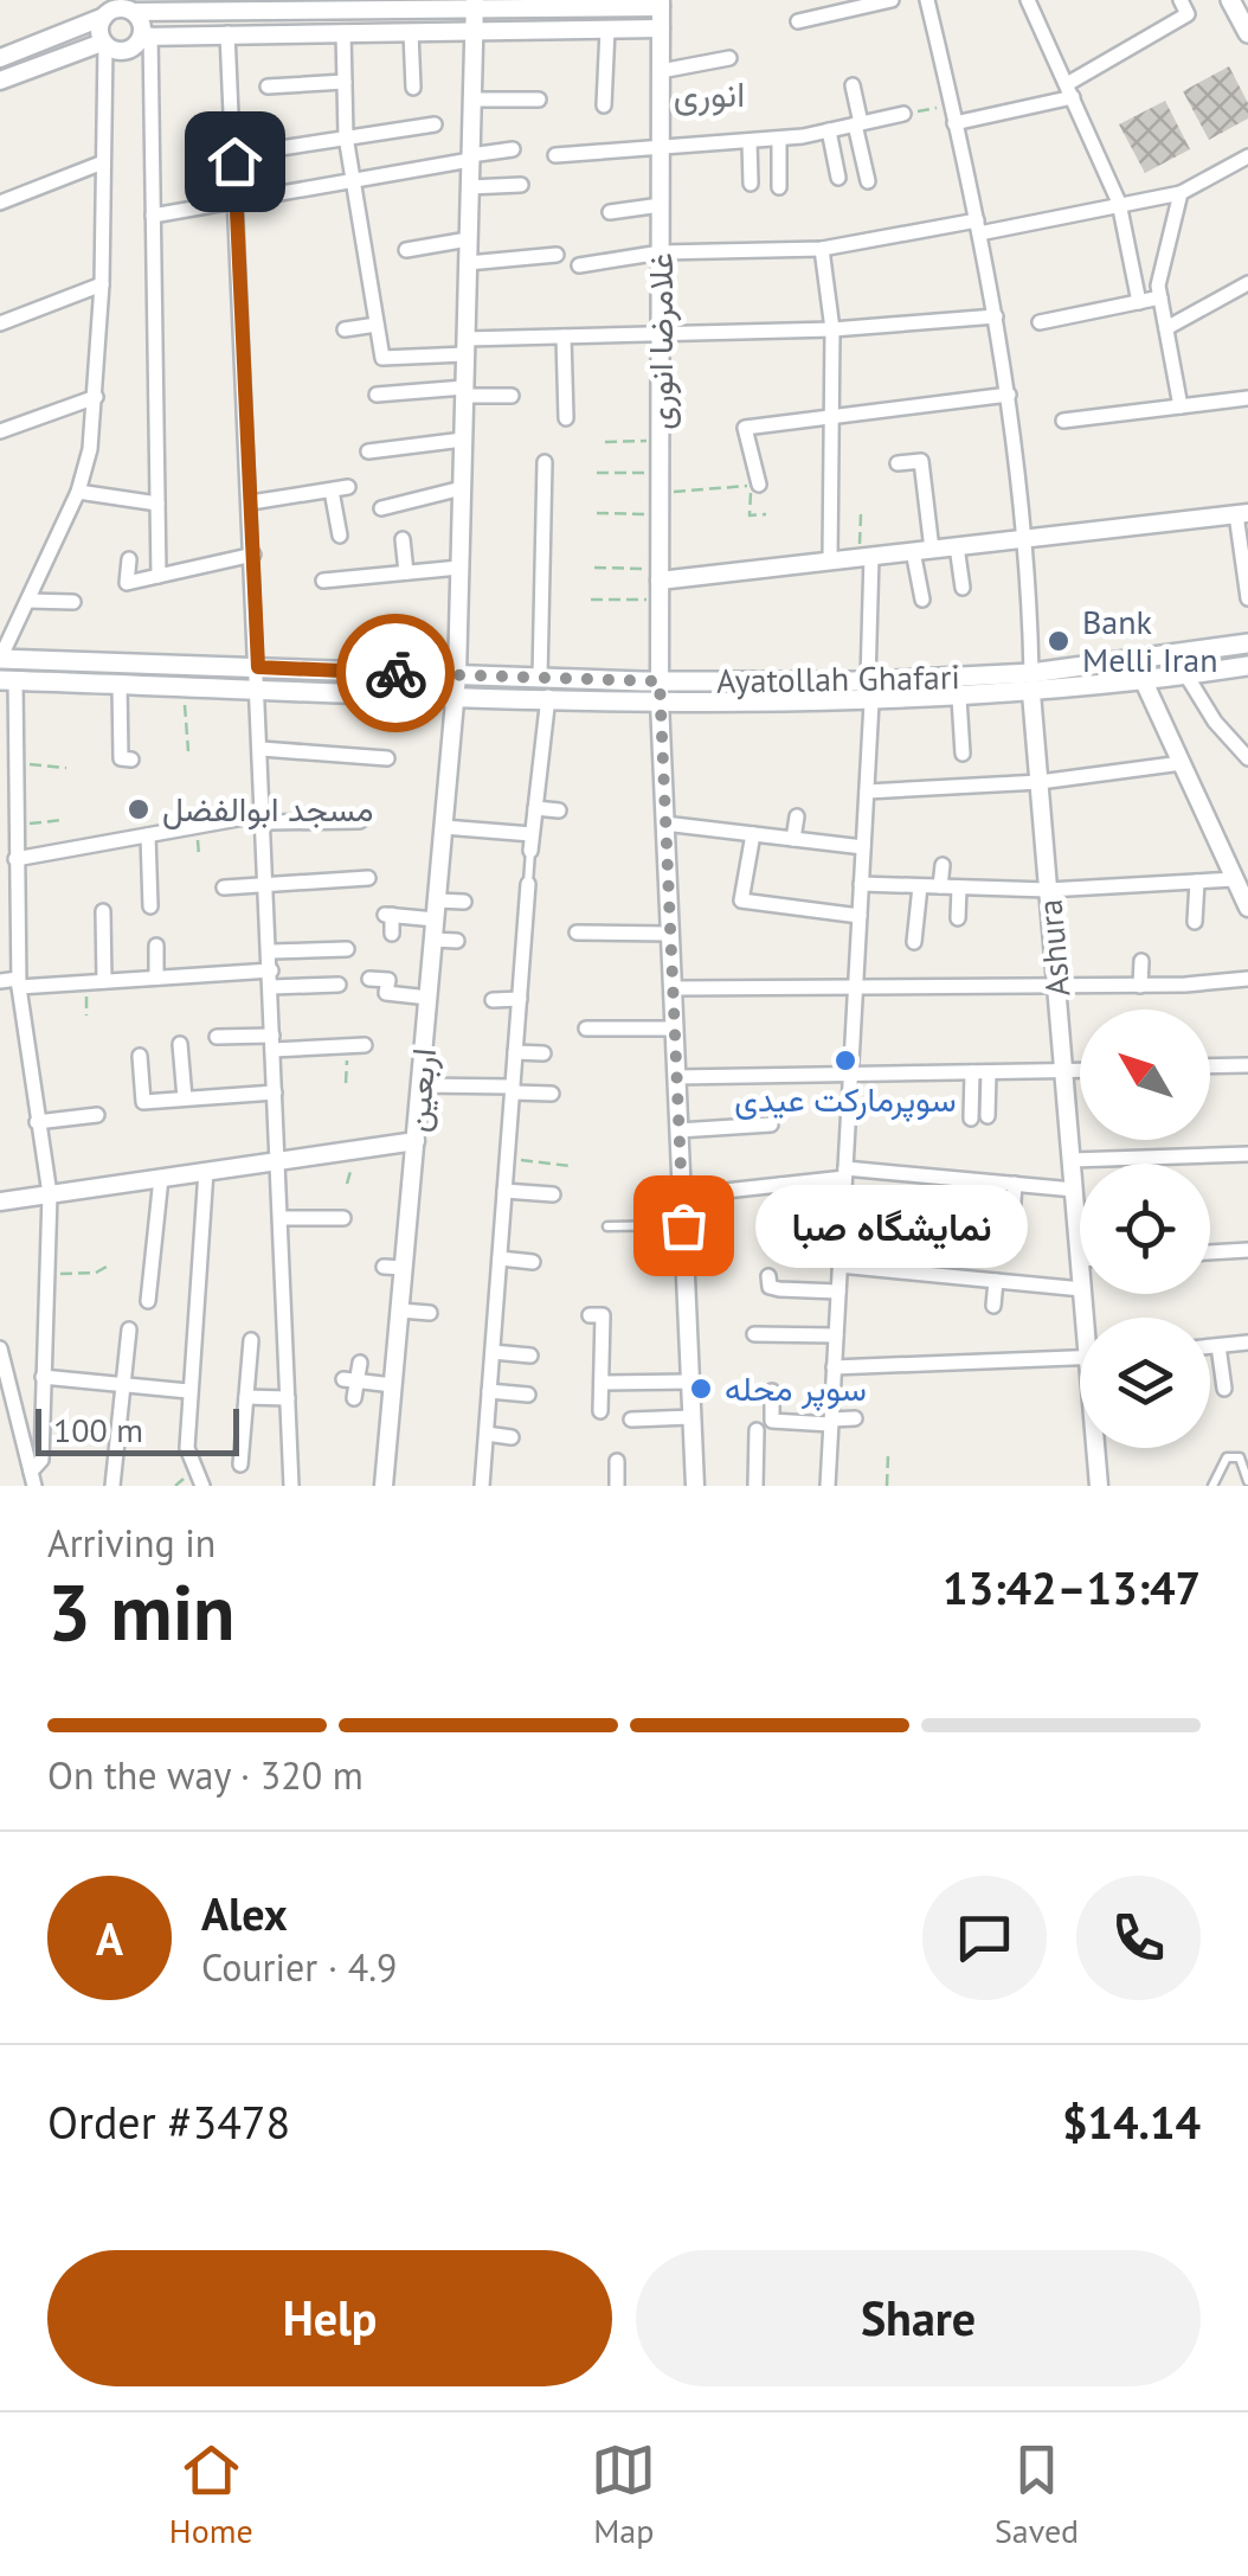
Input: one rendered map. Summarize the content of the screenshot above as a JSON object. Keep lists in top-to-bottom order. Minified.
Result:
{"streets":{"main road":["Ayatollah Ghafari"],"street":["غلامرضا انوری","Ashura","اربعین"]},"crossings":[["غلامرضا انوری","Ayatollah Ghafari"],["Ayatollah Ghafari","Ashura"],["Ayatollah Ghafari","اربعین"]],"districts":["انوری"],"places":["Bank Melli Iran","مسجد ابوالفضل","سوپرمارکت عیدی","نمایشگاه صبا","سوپر محله"],"scale_bar":"100 m","north":"top left","page":{"bubble":"نمایشگاه صبا","scale":"100 m","heading":["3 min","Arriving in","13:42–13:47"],"panel":["Alex","Courier · 4.9","Order #3478","$14.14"],"bar":"On the way · 320 m","round":"A","buttons":["Help","Share"],"tabs":["Home","Map","Saved"]}}
